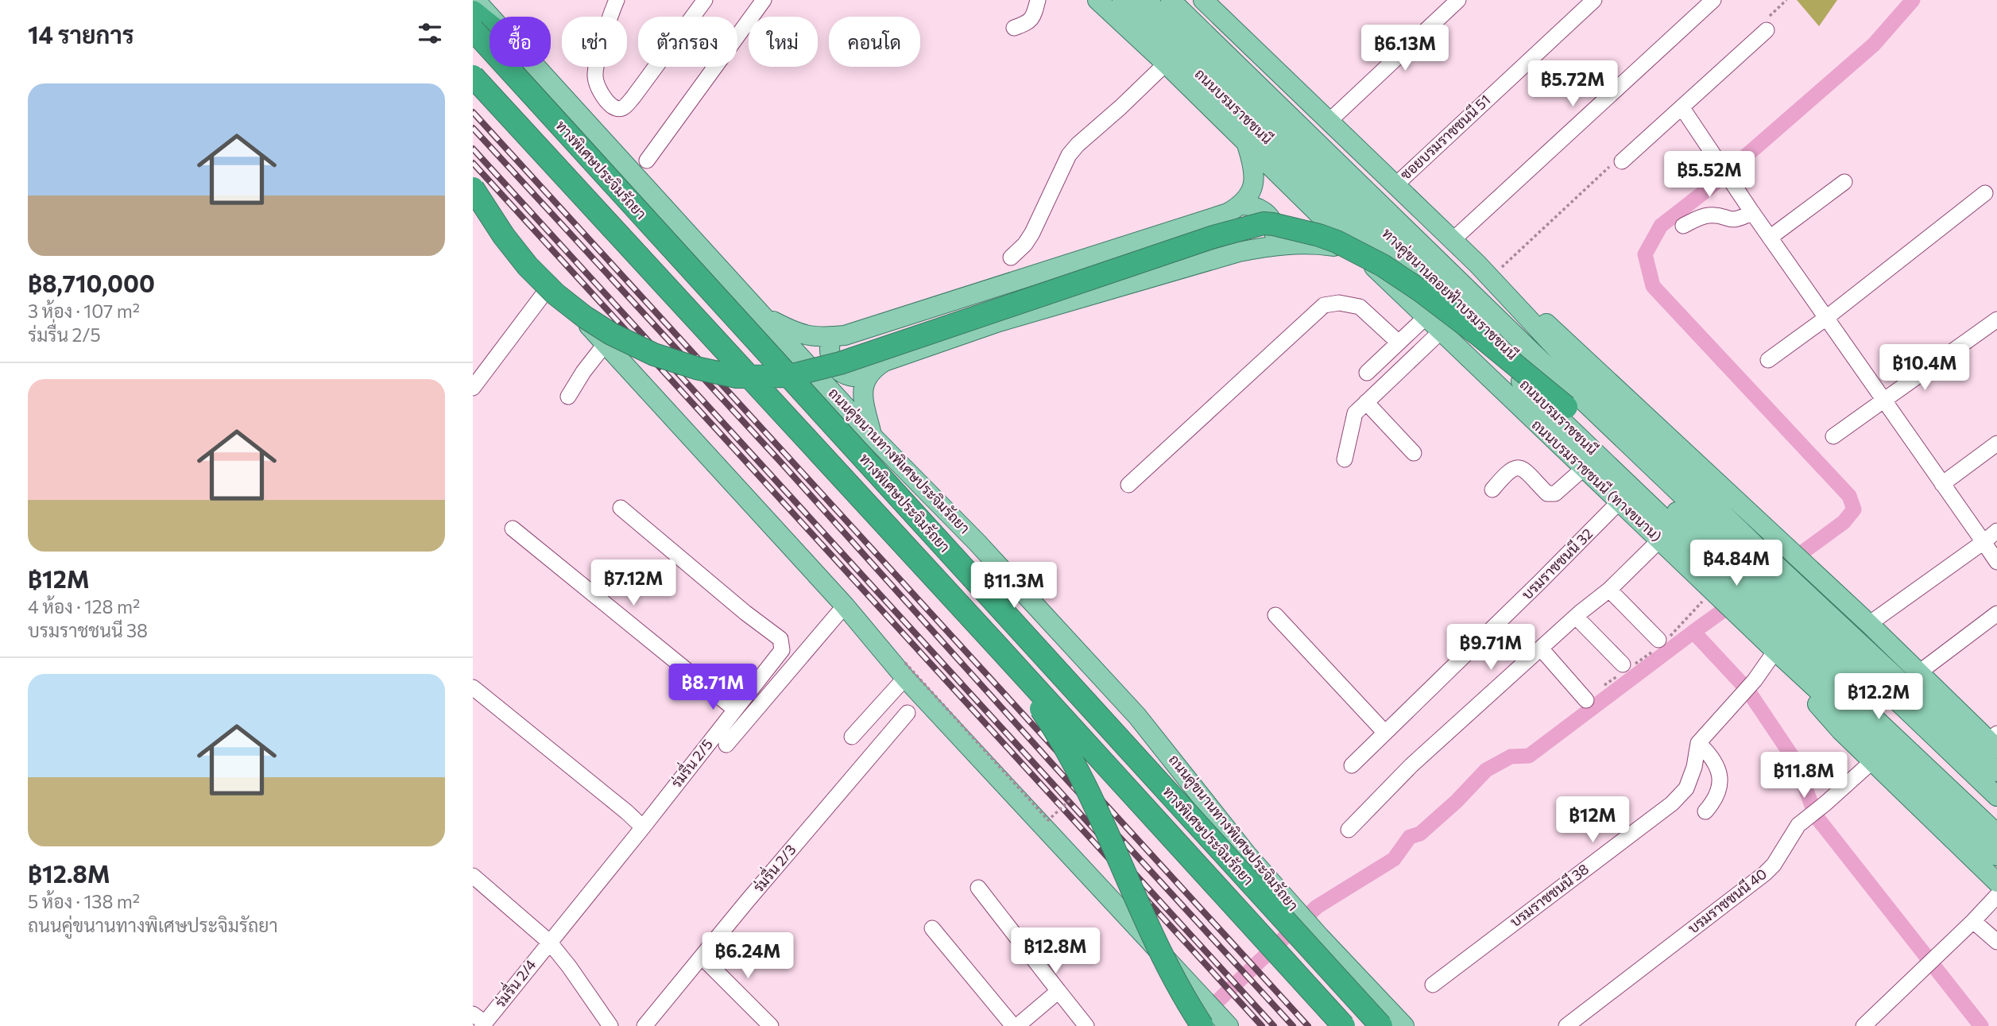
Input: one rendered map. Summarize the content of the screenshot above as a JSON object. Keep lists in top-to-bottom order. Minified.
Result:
{"streets":{"highway":["ทางพิเศษประจิมรัถยา"],"main road":["ถนนบรมราชชนนี","ทางคู่ขนานลอยฟ้าบรมราชชนนี","ถนนคู่ขนานทางพิเศษประจิมรัถยา","ถนนบรมราชชนนี (ทางขนาน)"],"street":["ซอยบรมราชชนนี 51","บรมราชชนนี 32","ร่มรื่น 2/5","ร่มรื่น 2/3","บรมราชชนนี 38","บรมราชชนนี 40","ร่มรื่น 2/4"]},"crossings":[["ถนนบรมราชชนนี","ทางคู่ขนานลอยฟ้าบรมราชชนนี"],["ถนนบรมราชชนนี","ถนนบรมราชชนนี (ทางขนาน)"],["ถนนบรมราชชนนี (ทางขนาน)","บรมราชชนนี 32"],["ร่มรื่น 2/5","ร่มรื่น 2/4"]],"page":{"heading":"14 รายการ","chip":["ซื้อ","เช่า","ตัวกรอง","ใหม่","คอนโด"],"price":["฿6.13M","฿5.72M","฿5.52M","฿10.4M","฿4.84M","฿7.12M","฿11.3M","฿9.71M","฿8.71M","฿12.2M","฿11.8M","฿12M","฿12.8M","฿6.24M"],"list":[{"name":"฿8,710,000","note":"3 ห้อง · 107 m² · ร่มรื่น 2/5"},{"name":"฿12M","note":"4 ห้อง · 128 m² · บรมราชชนนี 38"},{"name":"฿12.8M","note":"5 ห้อง · 138 m² · ถนนคู่ขนานทางพิเศษประจิมรัถยา"}]}}
